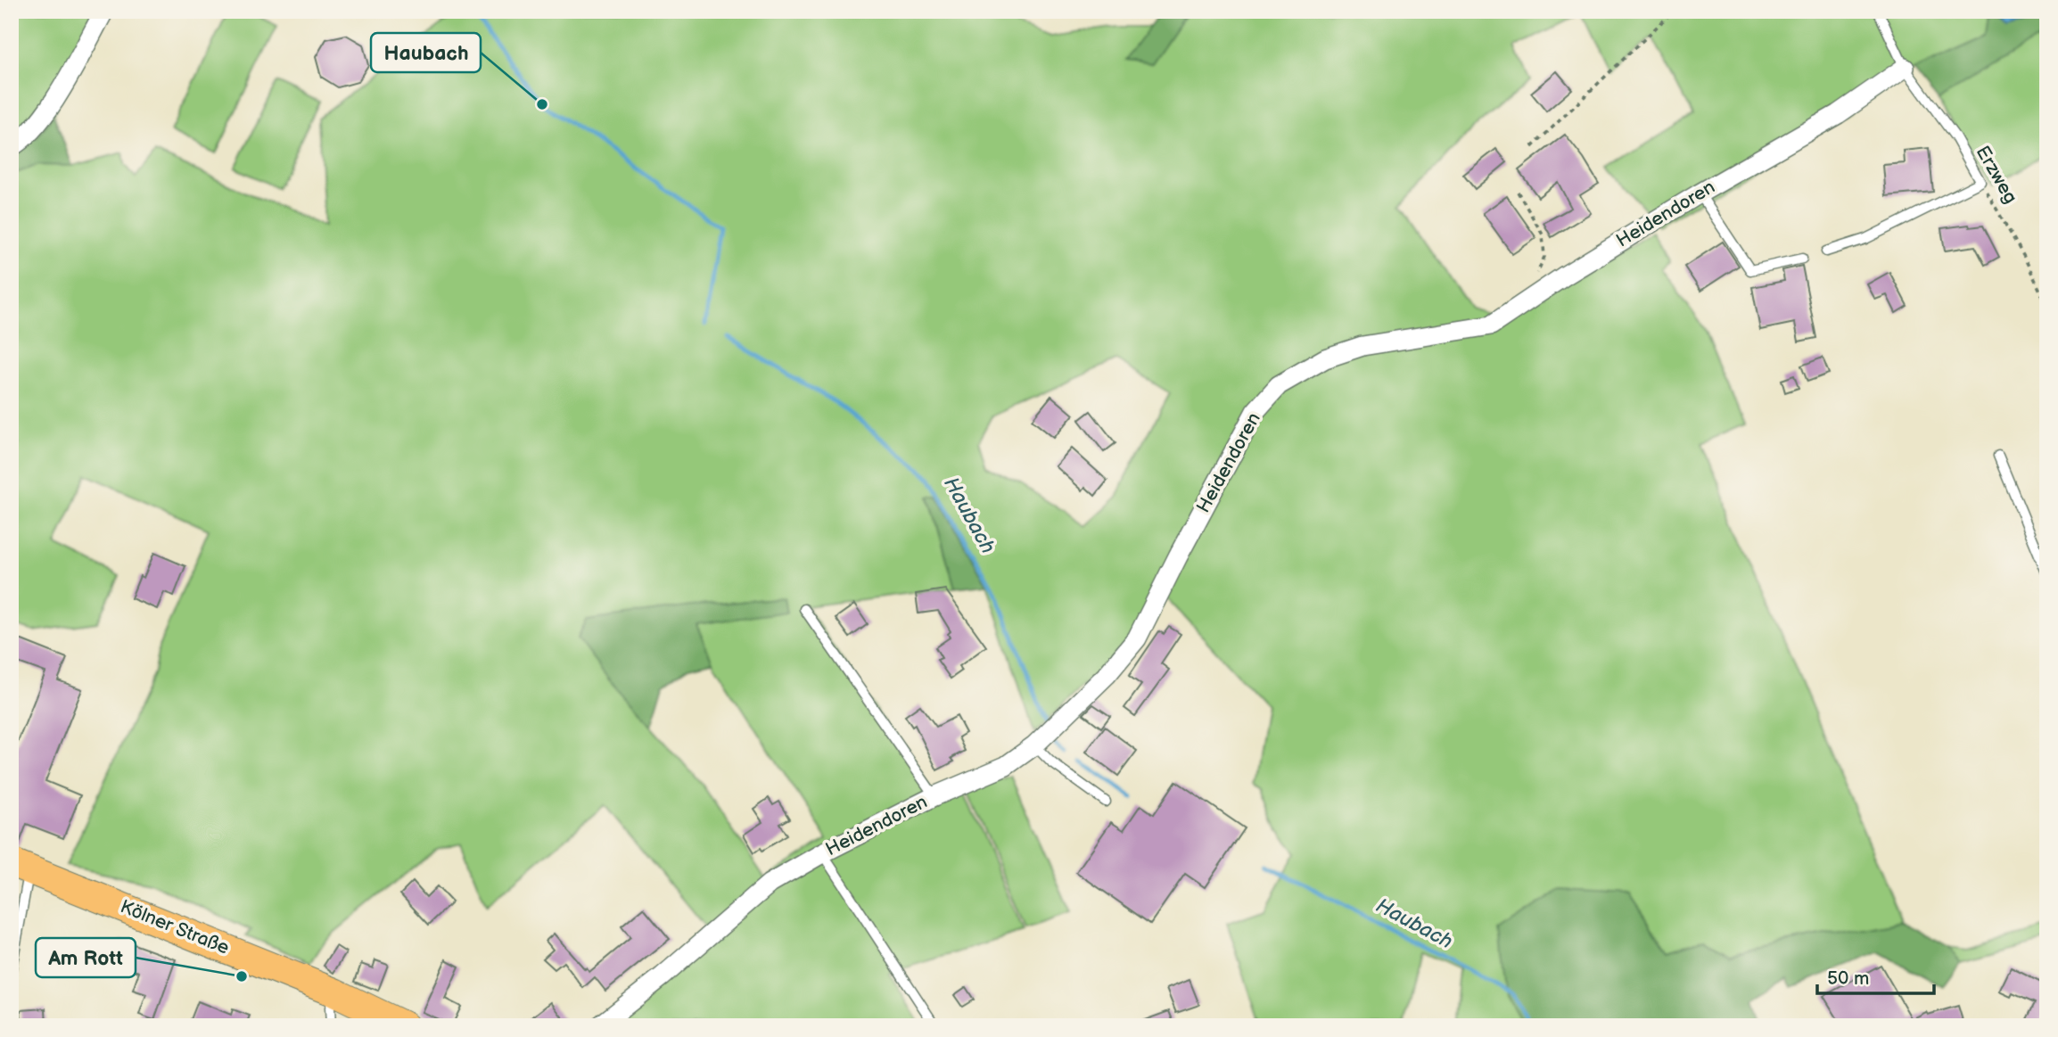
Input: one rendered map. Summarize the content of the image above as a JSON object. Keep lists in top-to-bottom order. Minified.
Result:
{"streets":{"main road":["Kölner Straße"],"street":["Heidendoren"],"lane":["Erzweg"]},"crossings":[["Erzweg","Heidendoren"]],"water":["Haubach"],"places":["Haubach","Am Rott"],"scale_bar":"50 m"}
